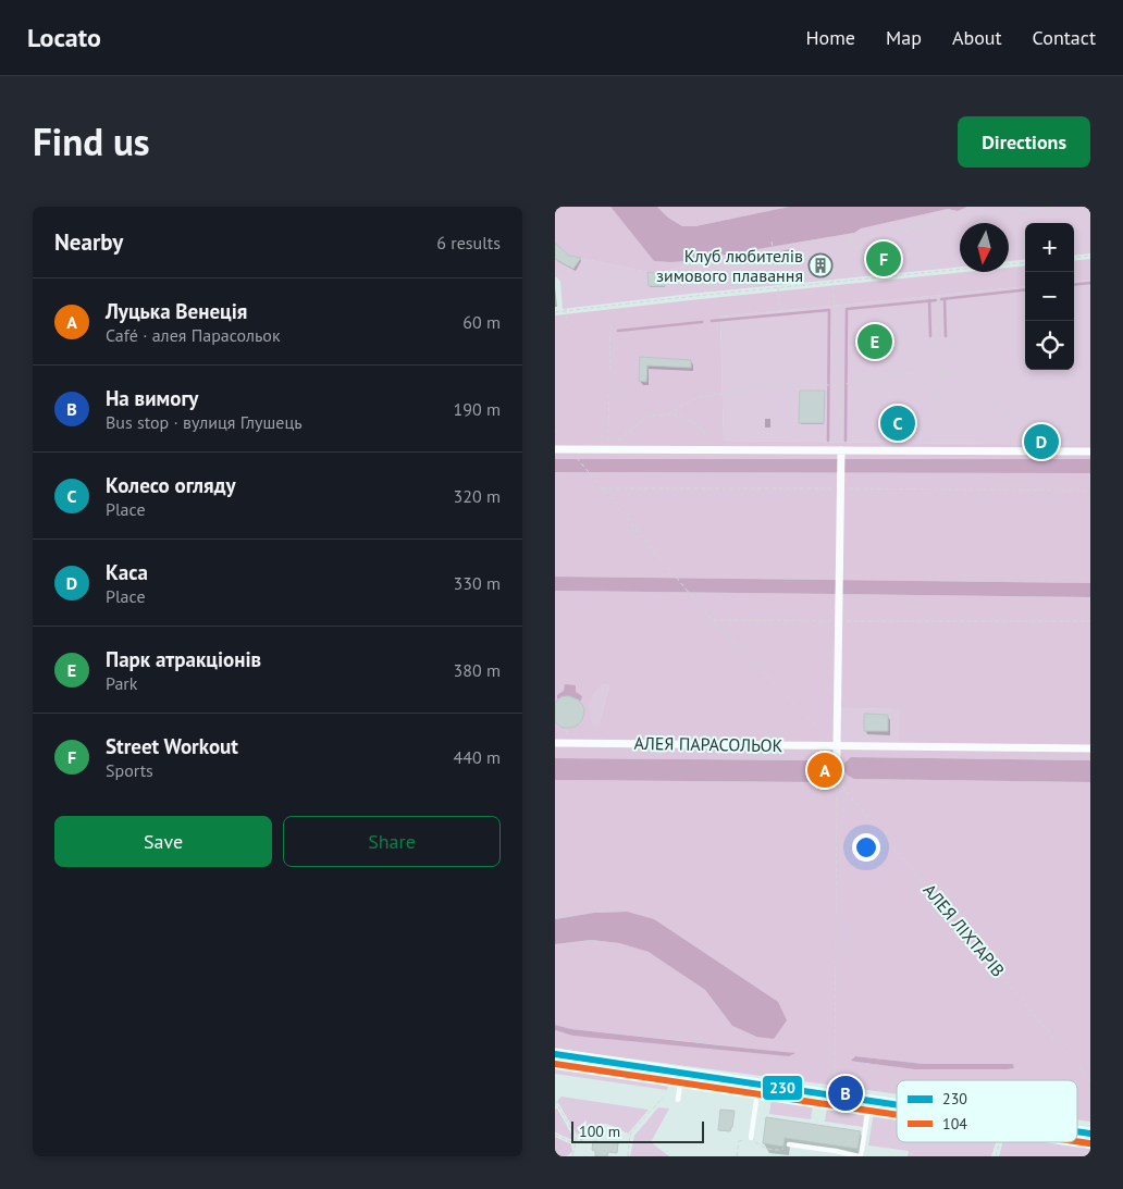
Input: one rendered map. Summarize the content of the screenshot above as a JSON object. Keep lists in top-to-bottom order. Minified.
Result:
{"streets":{"street":["АЛЕЯ ПАРАСОЛЬОК"],"path":["АЛЕЯ ЛІХТАРІВ"]},"places":{"building":["Клуб любителів зимового плавання"]},"lines":["transit line 230","transit line 104"],"legend":["230","104"],"scale_bar":"100 m","north":"bottom","page":{"header":"Locato","nav":["Home","Map","About","Contact"],"title":"Find us","buttons":["Directions",["Save","Share"]],"heading":["Nearby","6 results"],"map_buttons":["+","−"],"pins":["F","E","C","D","A","B"],"list":[{"mark":"A","name":"Луцька Венеція","note":"Café · алея Парасольок","value":"60 m"},{"mark":"B","name":"На вимогу","note":"Bus stop · вулиця Глушець","value":"190 m"},{"mark":"C","name":"Колесо огляду","note":"Place","value":"320 m"},{"mark":"D","name":"Каса","note":"Place","value":"330 m"},{"mark":"E","name":"Парк атракціонів","note":"Park","value":"380 m"},{"mark":"F","name":"Street Workout","note":"Sports","value":"440 m"}],"scale":"100 m"}}
